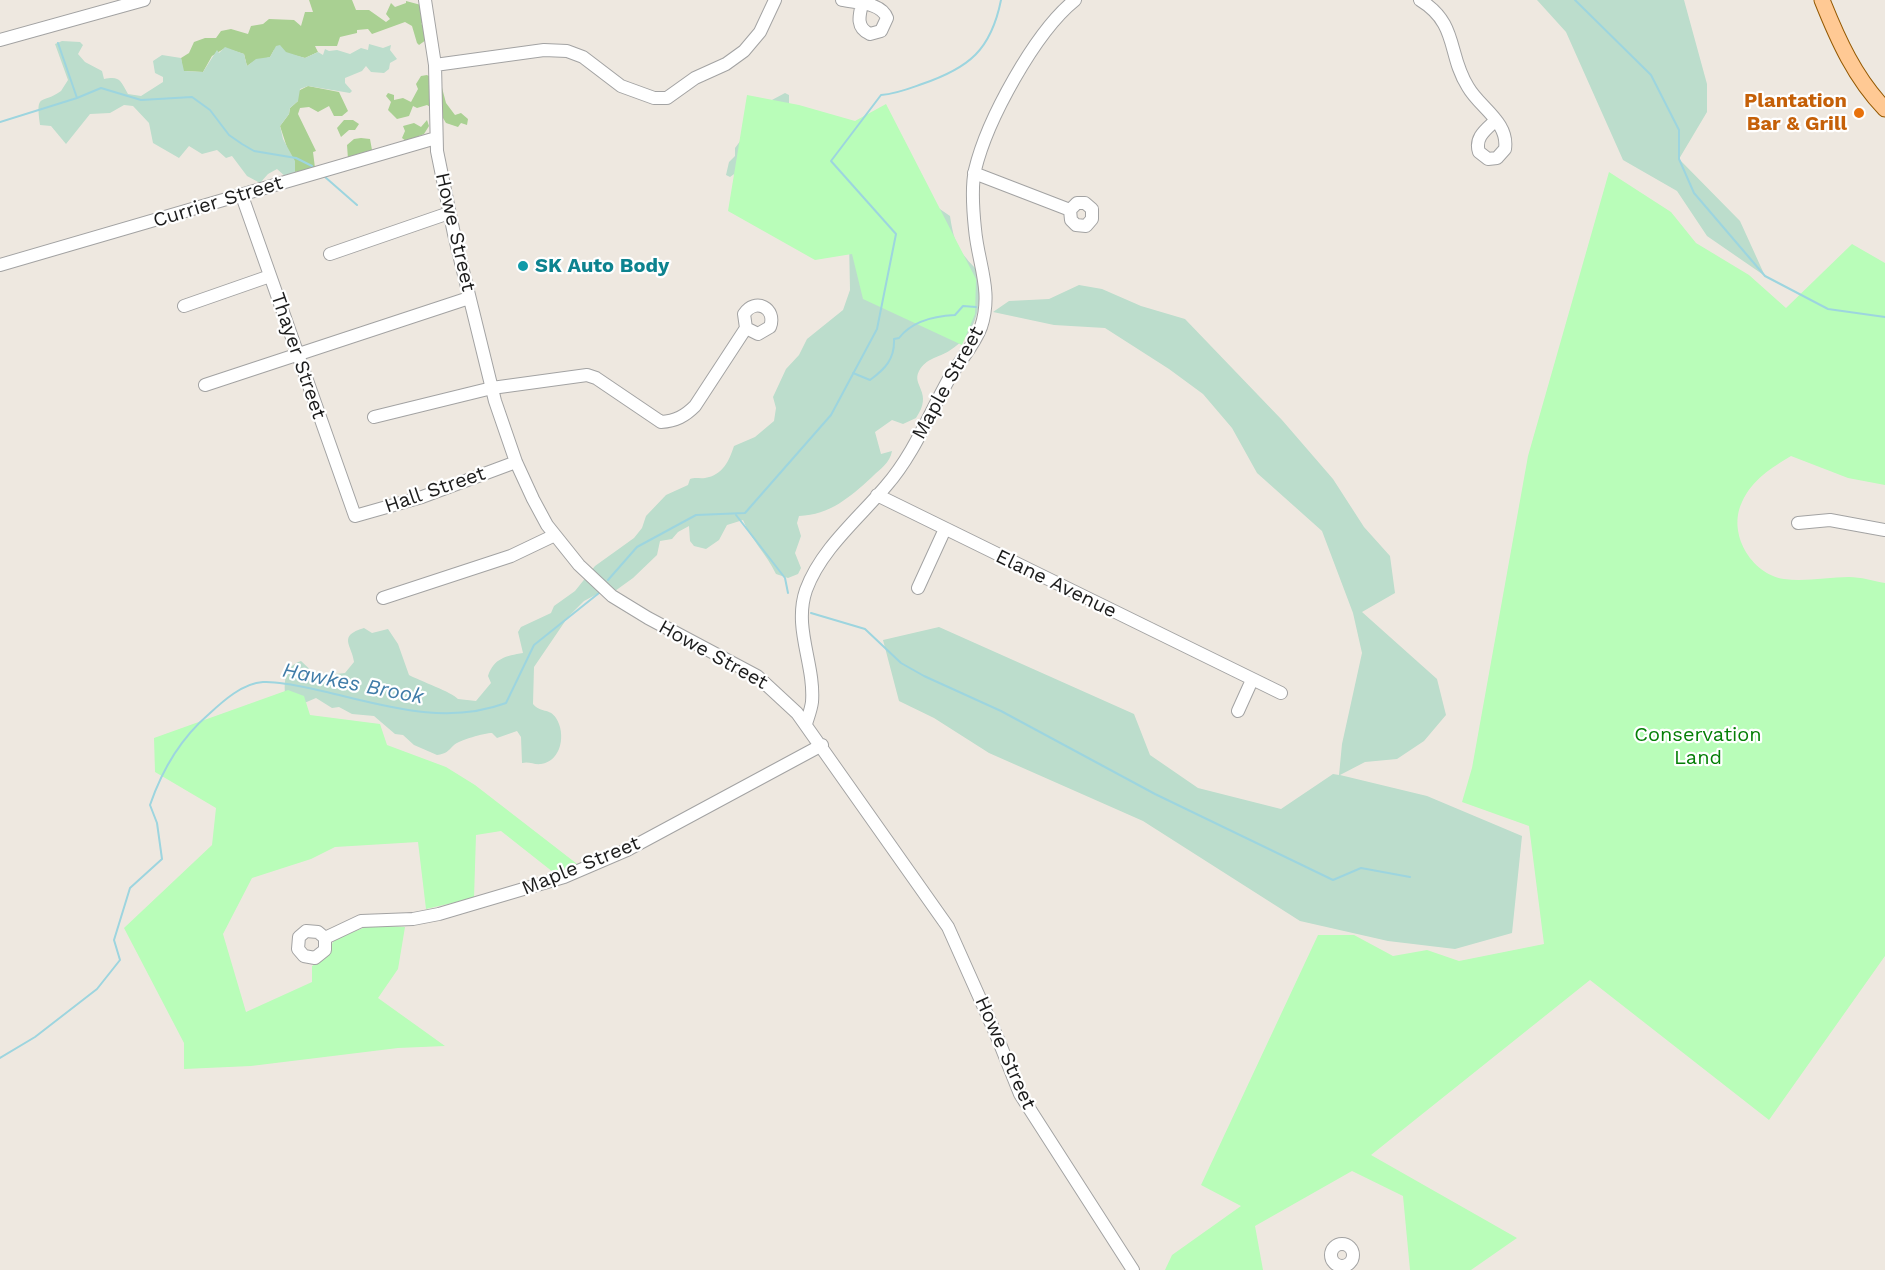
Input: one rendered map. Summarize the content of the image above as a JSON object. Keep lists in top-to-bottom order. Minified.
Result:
{"streets":{"street":["Currier Street","Howe Street","Thayer Street","Maple Street","Hall Street","Elane Avenue"]},"crossings":[["Currier Street","Howe Street"],["Currier Street","Thayer Street"],["Howe Street","Maple Street"],["Howe Street","Hall Street"],["Thayer Street","Hall Street"],["Maple Street","Elane Avenue"]],"water":["Hawkes Brook"],"parks":["Conservation Land"],"places":["Plantation Bar & Grill","SK Auto Body"]}
